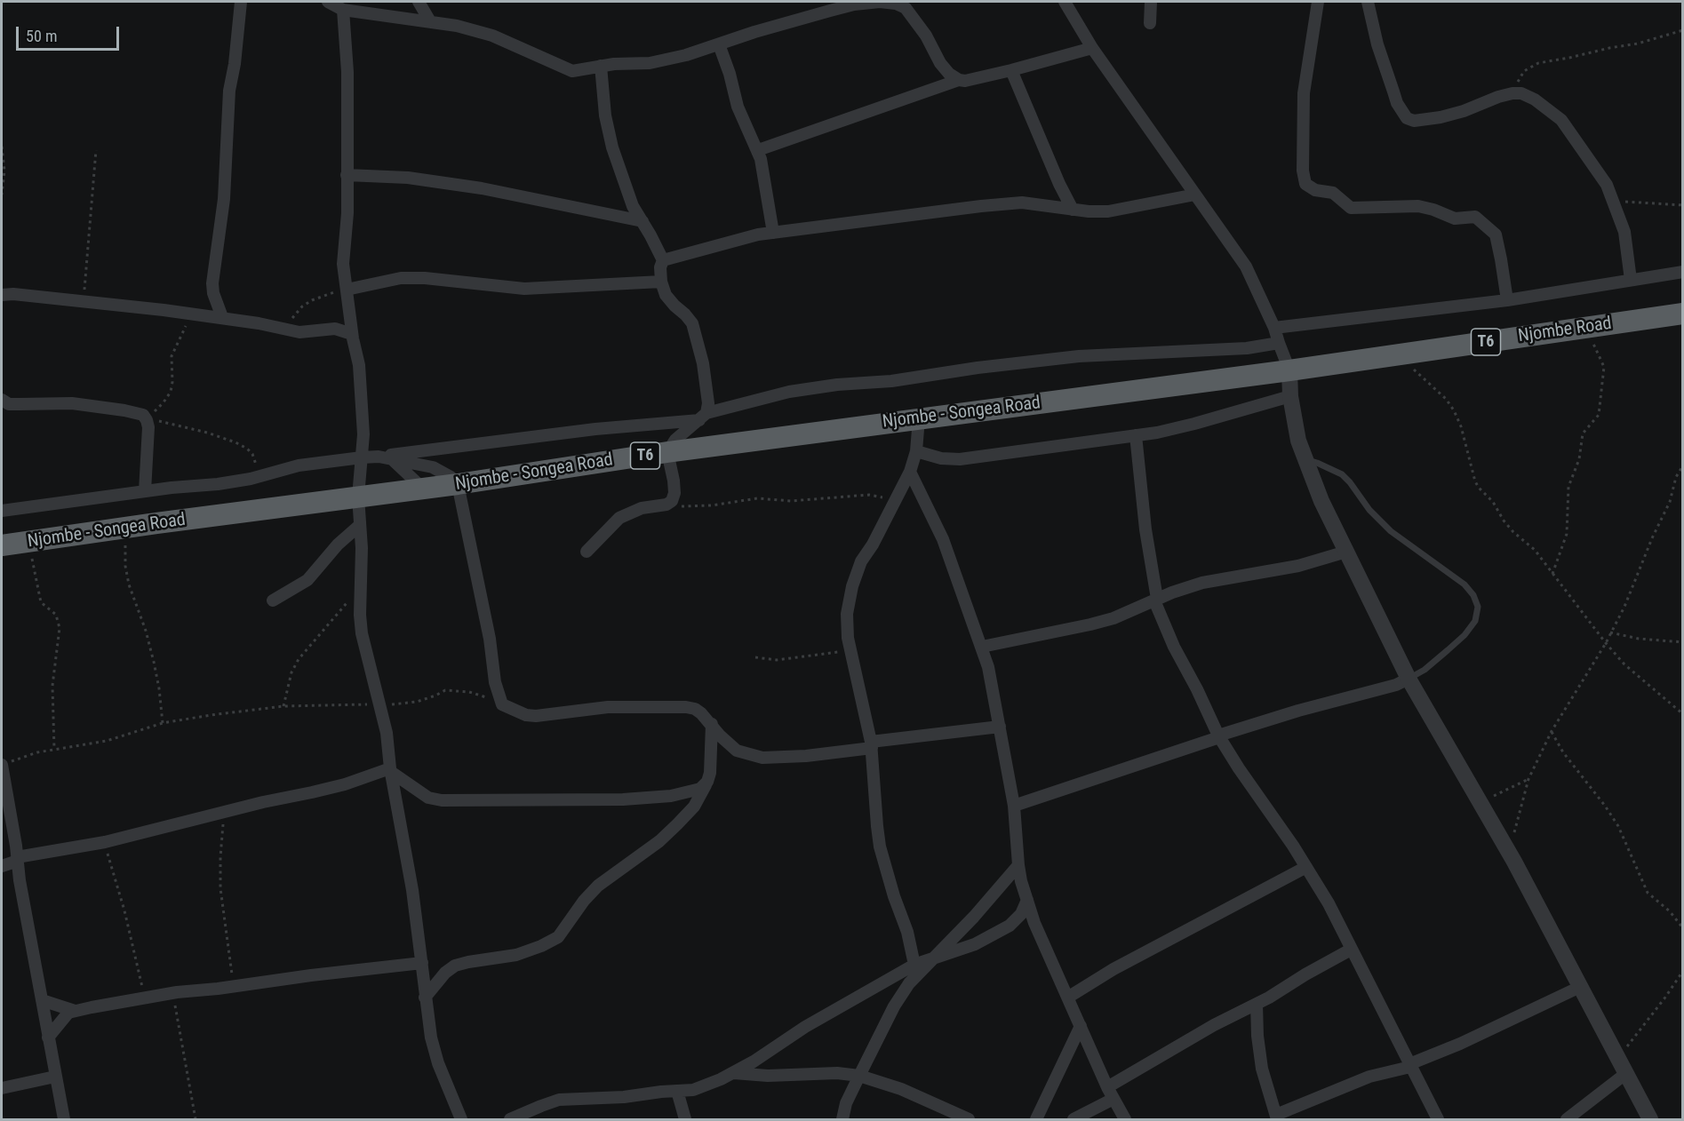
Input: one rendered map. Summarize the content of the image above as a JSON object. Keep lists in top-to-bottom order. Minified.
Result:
{"streets":{"highway":["Njombe Road","T6","Njombe - Songea Road"]},"crossings":[["Njombe Road","Njombe - Songea Road"]],"scale_bar":"50 m"}
